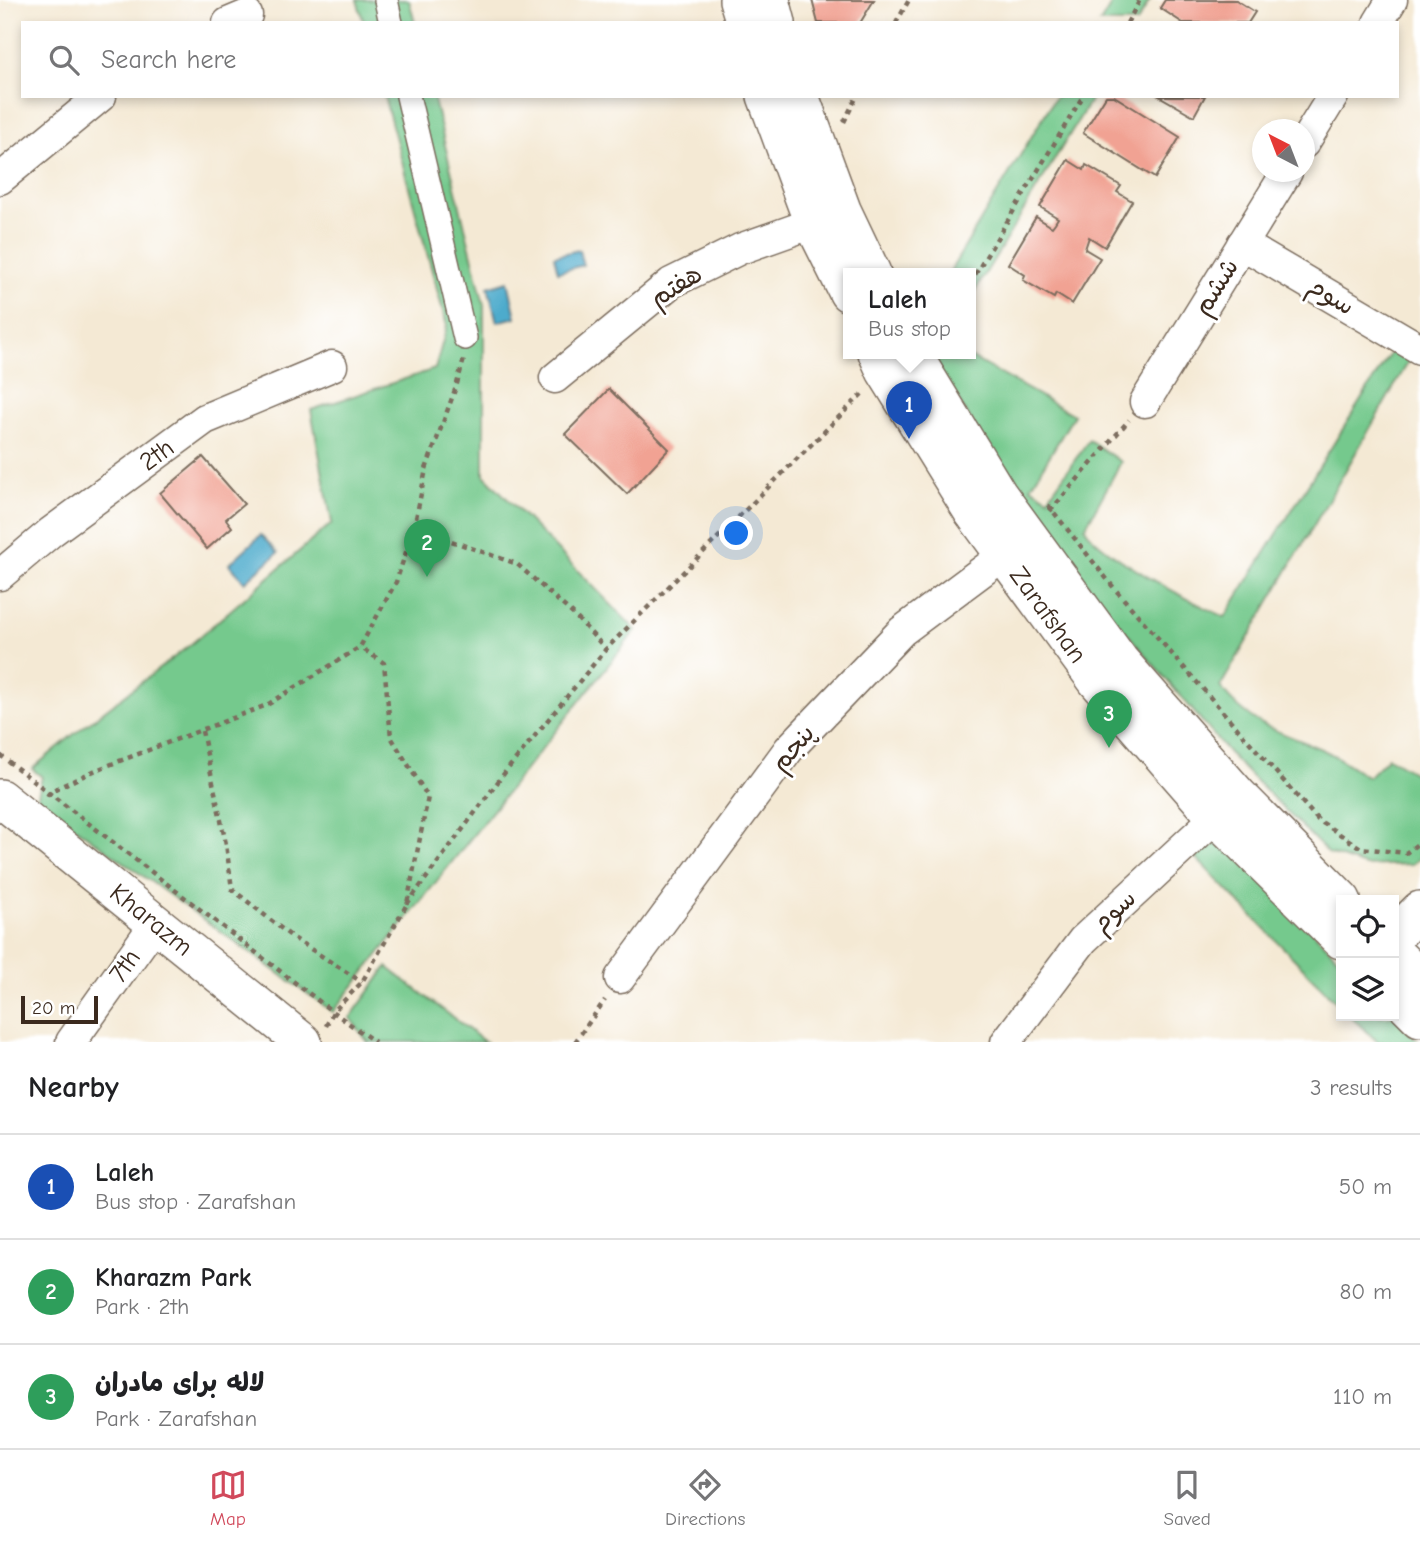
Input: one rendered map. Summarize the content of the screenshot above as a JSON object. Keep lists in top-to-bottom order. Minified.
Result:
{"streets":{"street":["هفتم","ششم","سوم","2th","Zarafshan","پنجم","Kharazm","7th"]},"crossings":[["ششم","سوم"],["سوم","Zarafshan"],["Zarafshan","پنجم"],["Kharazm","7th"]],"scale_bar":"20 m","north":"top left","page":{"search":"Search here","popup":["Laleh","Bus stop"],"pins":["1","2","3"],"scale":"20 m","heading":["Nearby","3 results"],"list":[{"mark":"1","name":"Laleh","note":"Bus stop · Zarafshan","value":"50 m"},{"mark":"2","name":"Kharazm Park","note":"Park · 2th","value":"80 m"},{"mark":"3","name":"لاله برای مادران","note":"Park · Zarafshan","value":"110 m"}],"nav":["Map","Directions","Saved"]}}
